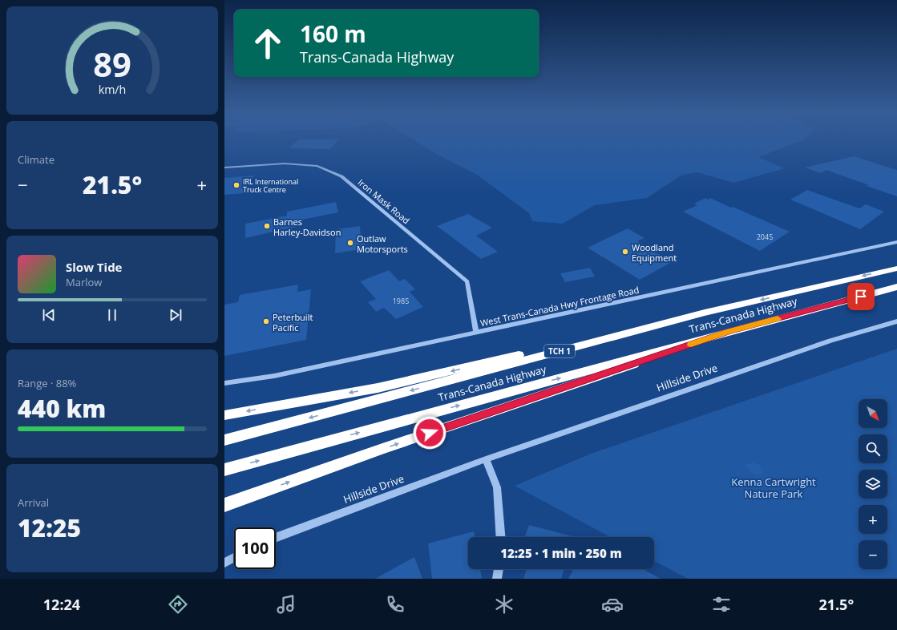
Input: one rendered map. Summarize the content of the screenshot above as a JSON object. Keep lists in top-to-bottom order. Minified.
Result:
{"streets":{"highway":["Trans-Canada Highway","TCH 1"],"street":["Iron Mask Road","West Trans-Canada Hwy Frontage Road","Hillside Drive"]},"crossings":[["Iron Mask Road","West Trans-Canada Hwy Frontage Road"]],"parks":["Kenna Cartwright Nature Park"],"places":["IRL International Truck Centre","Barnes Harley-Davidson","Outlaw Motorsports","Woodland Equipment","Peterbuilt Pacific"],"house_numbers":["2045","1985"],"north":"bottom right","page":{"turn":["160 m","Trans-Canada Highway"],"tile":["Climate",["Range · 88%","440 km"],["Arrival","12:25"]],"heat":["−","21.5°","+"],"song":["Slow Tide","Marlow"],"map_buttons":["+","−"],"limit":"100","trip":"12:25 · 1 min · 250 m","tabs":["12:24","21.5°"],"gauge":["89","km/h"]}}
